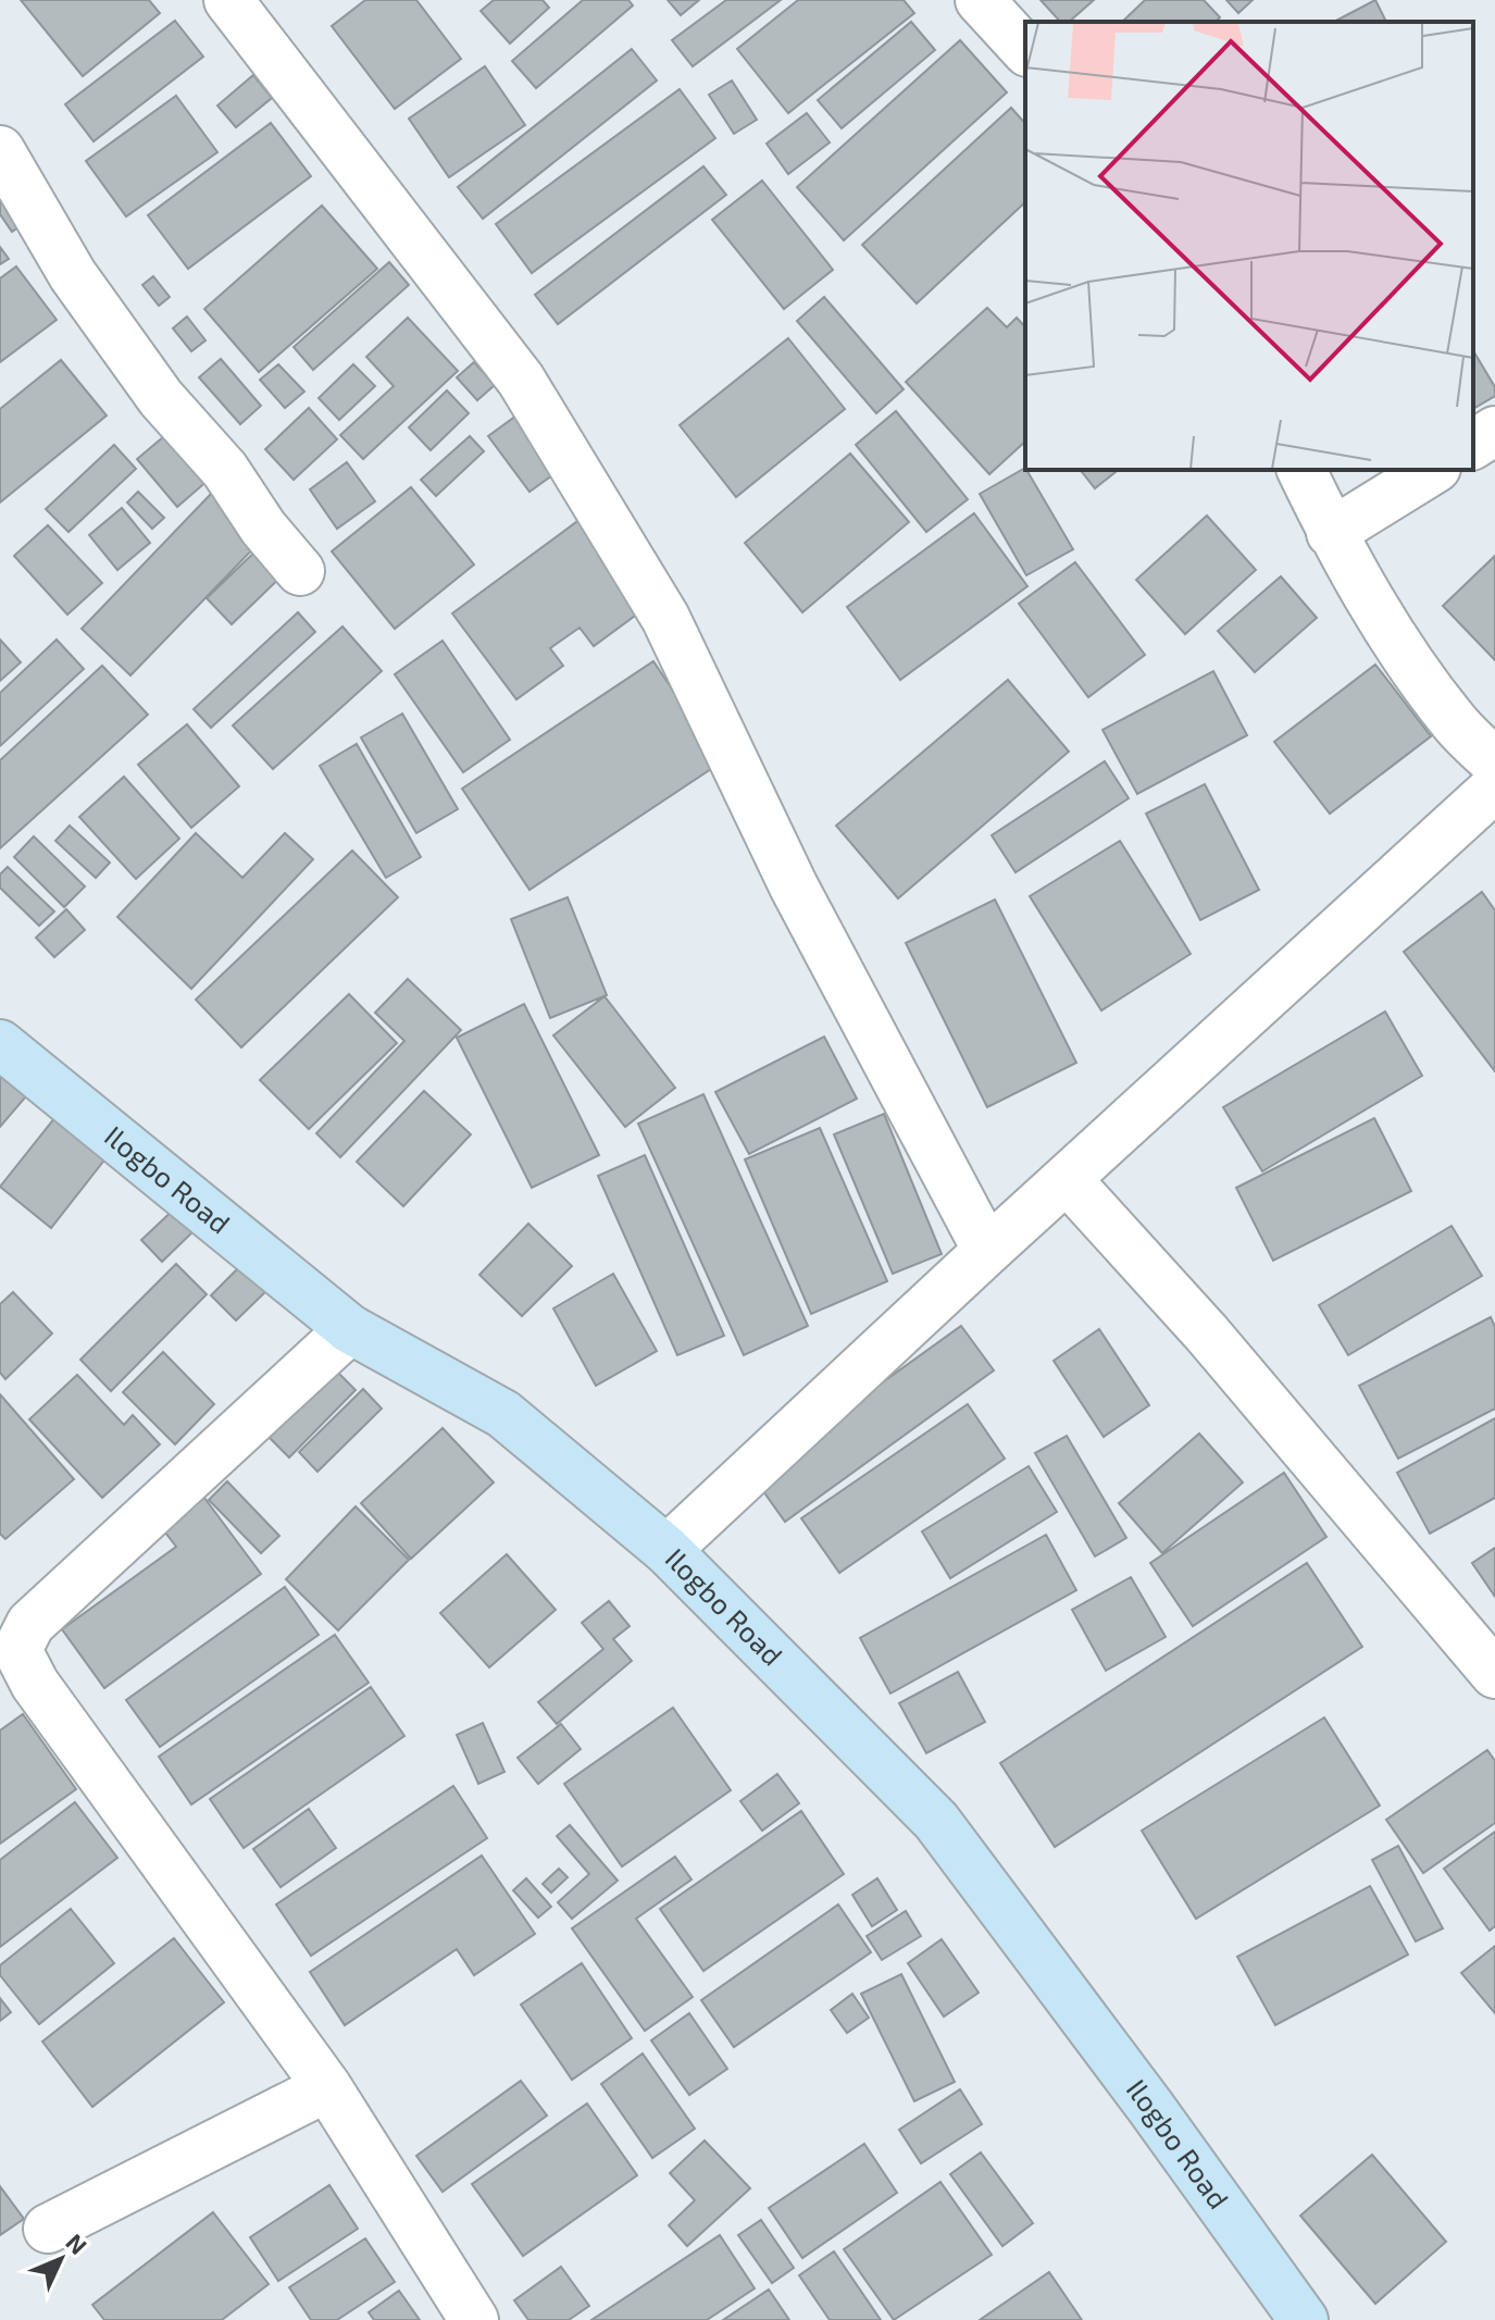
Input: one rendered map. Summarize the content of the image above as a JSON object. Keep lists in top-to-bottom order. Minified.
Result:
{"streets":{"main road":["Ilogbo Road"]},"north":"top right"}
